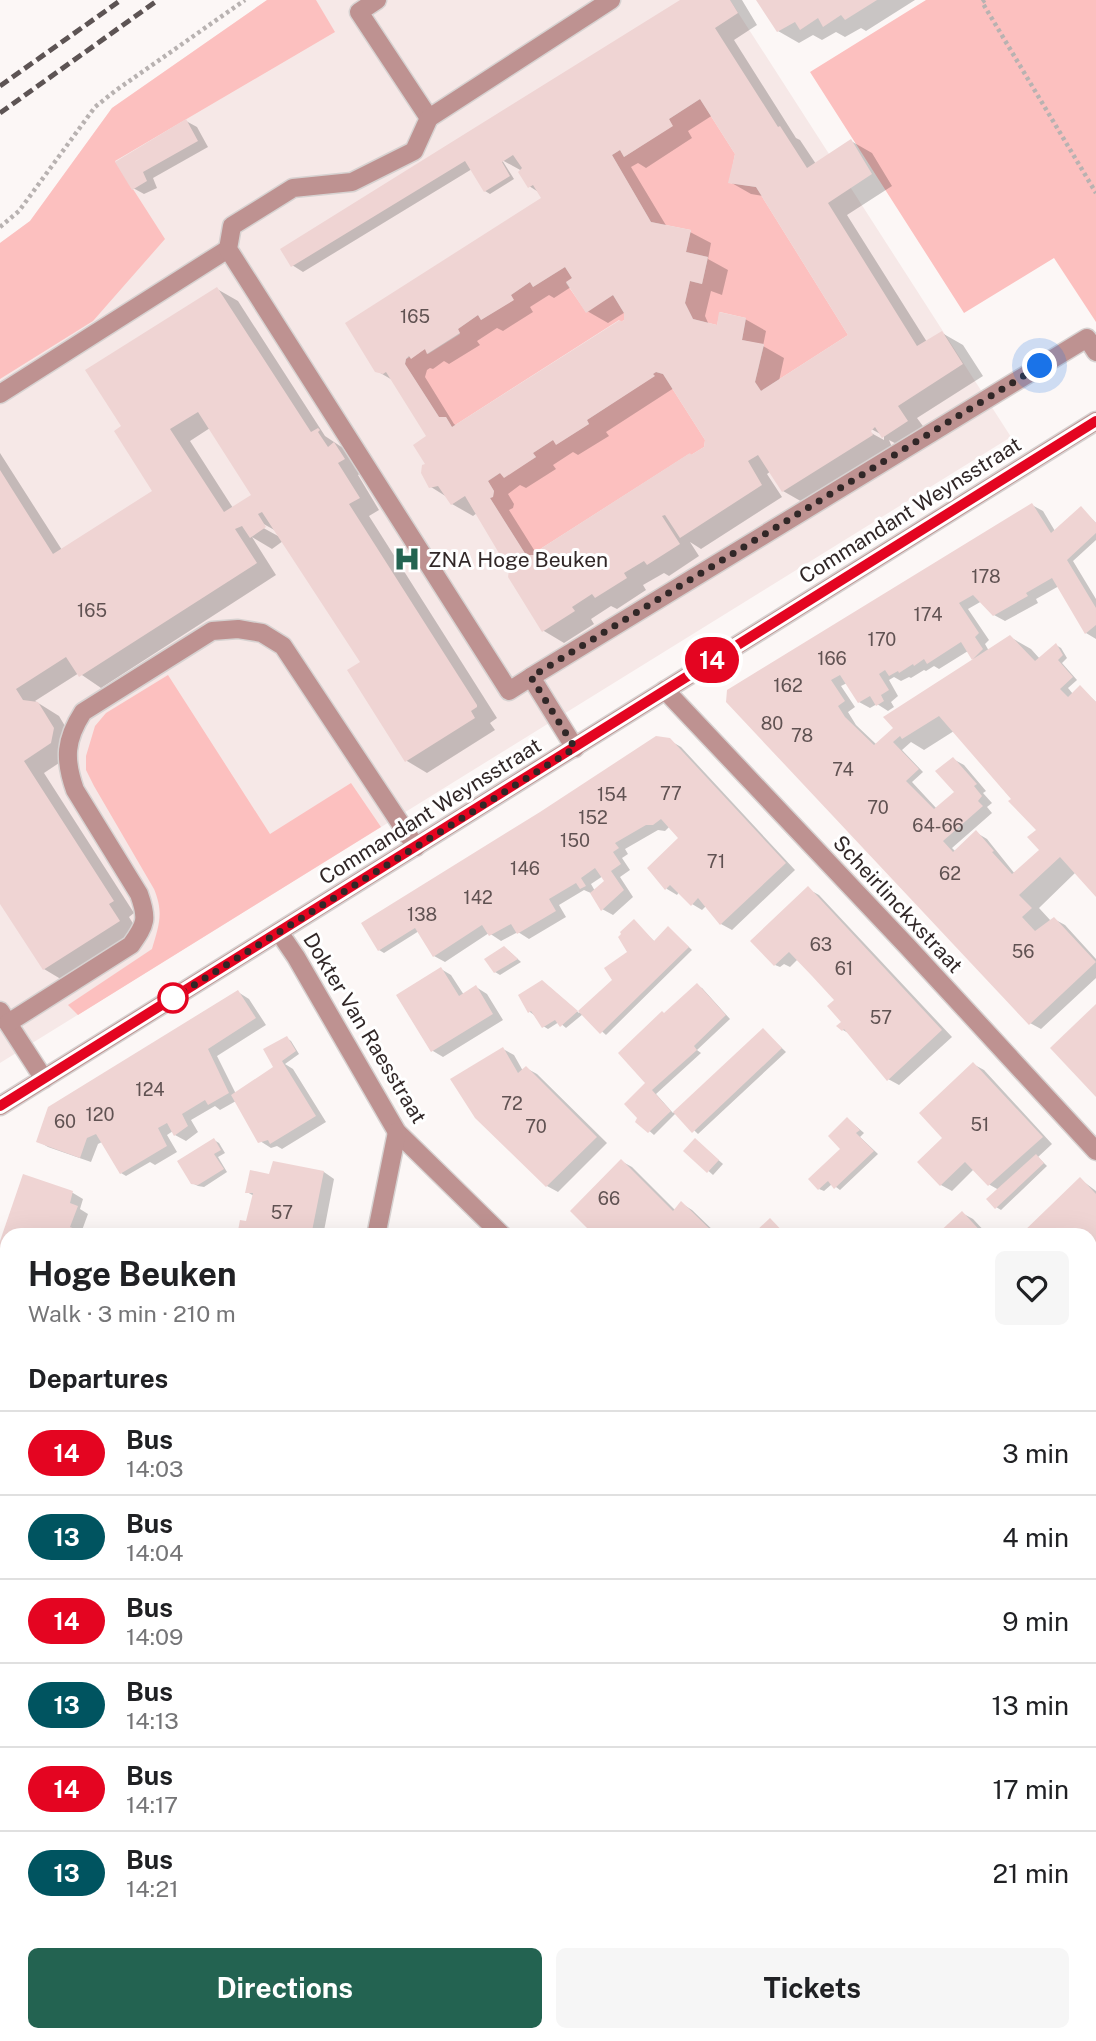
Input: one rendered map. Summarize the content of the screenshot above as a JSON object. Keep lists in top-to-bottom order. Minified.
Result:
{"streets":{"street":["Commandant Weynsstraat","Scheirlinckxstraat","Dokter Van Raesstraat"]},"crossings":[["Commandant Weynsstraat","Scheirlinckxstraat"],["Commandant Weynsstraat","Dokter Van Raesstraat"]],"places":{"hospital":["ZNA Hoge Beuken"]},"lines":["bus line 14"],"house_numbers":["165","178","165","174","170","166","162","80","78","74","77","154","70","152","64-66","150","71","146","62","142","138","63","56","61","57","124","72","120","60","51","70","66","57"],"page":{"on_map":"14","heading":[["Hoge Beuken","Walk · 3 min · 210 m"],"Departures"],"list":[{"mark":"14","name":"Bus","note":"14:03","value":"3 min"},{"mark":"13","name":"Bus","note":"14:04","value":"4 min"},{"mark":"14","name":"Bus","note":"14:09","value":"9 min"},{"mark":"13","name":"Bus","note":"14:13","value":"13 min"},{"mark":"14","name":"Bus","note":"14:17","value":"17 min"},{"mark":"13","name":"Bus","note":"14:21","value":"21 min"}],"buttons":["Directions","Tickets"]}}
